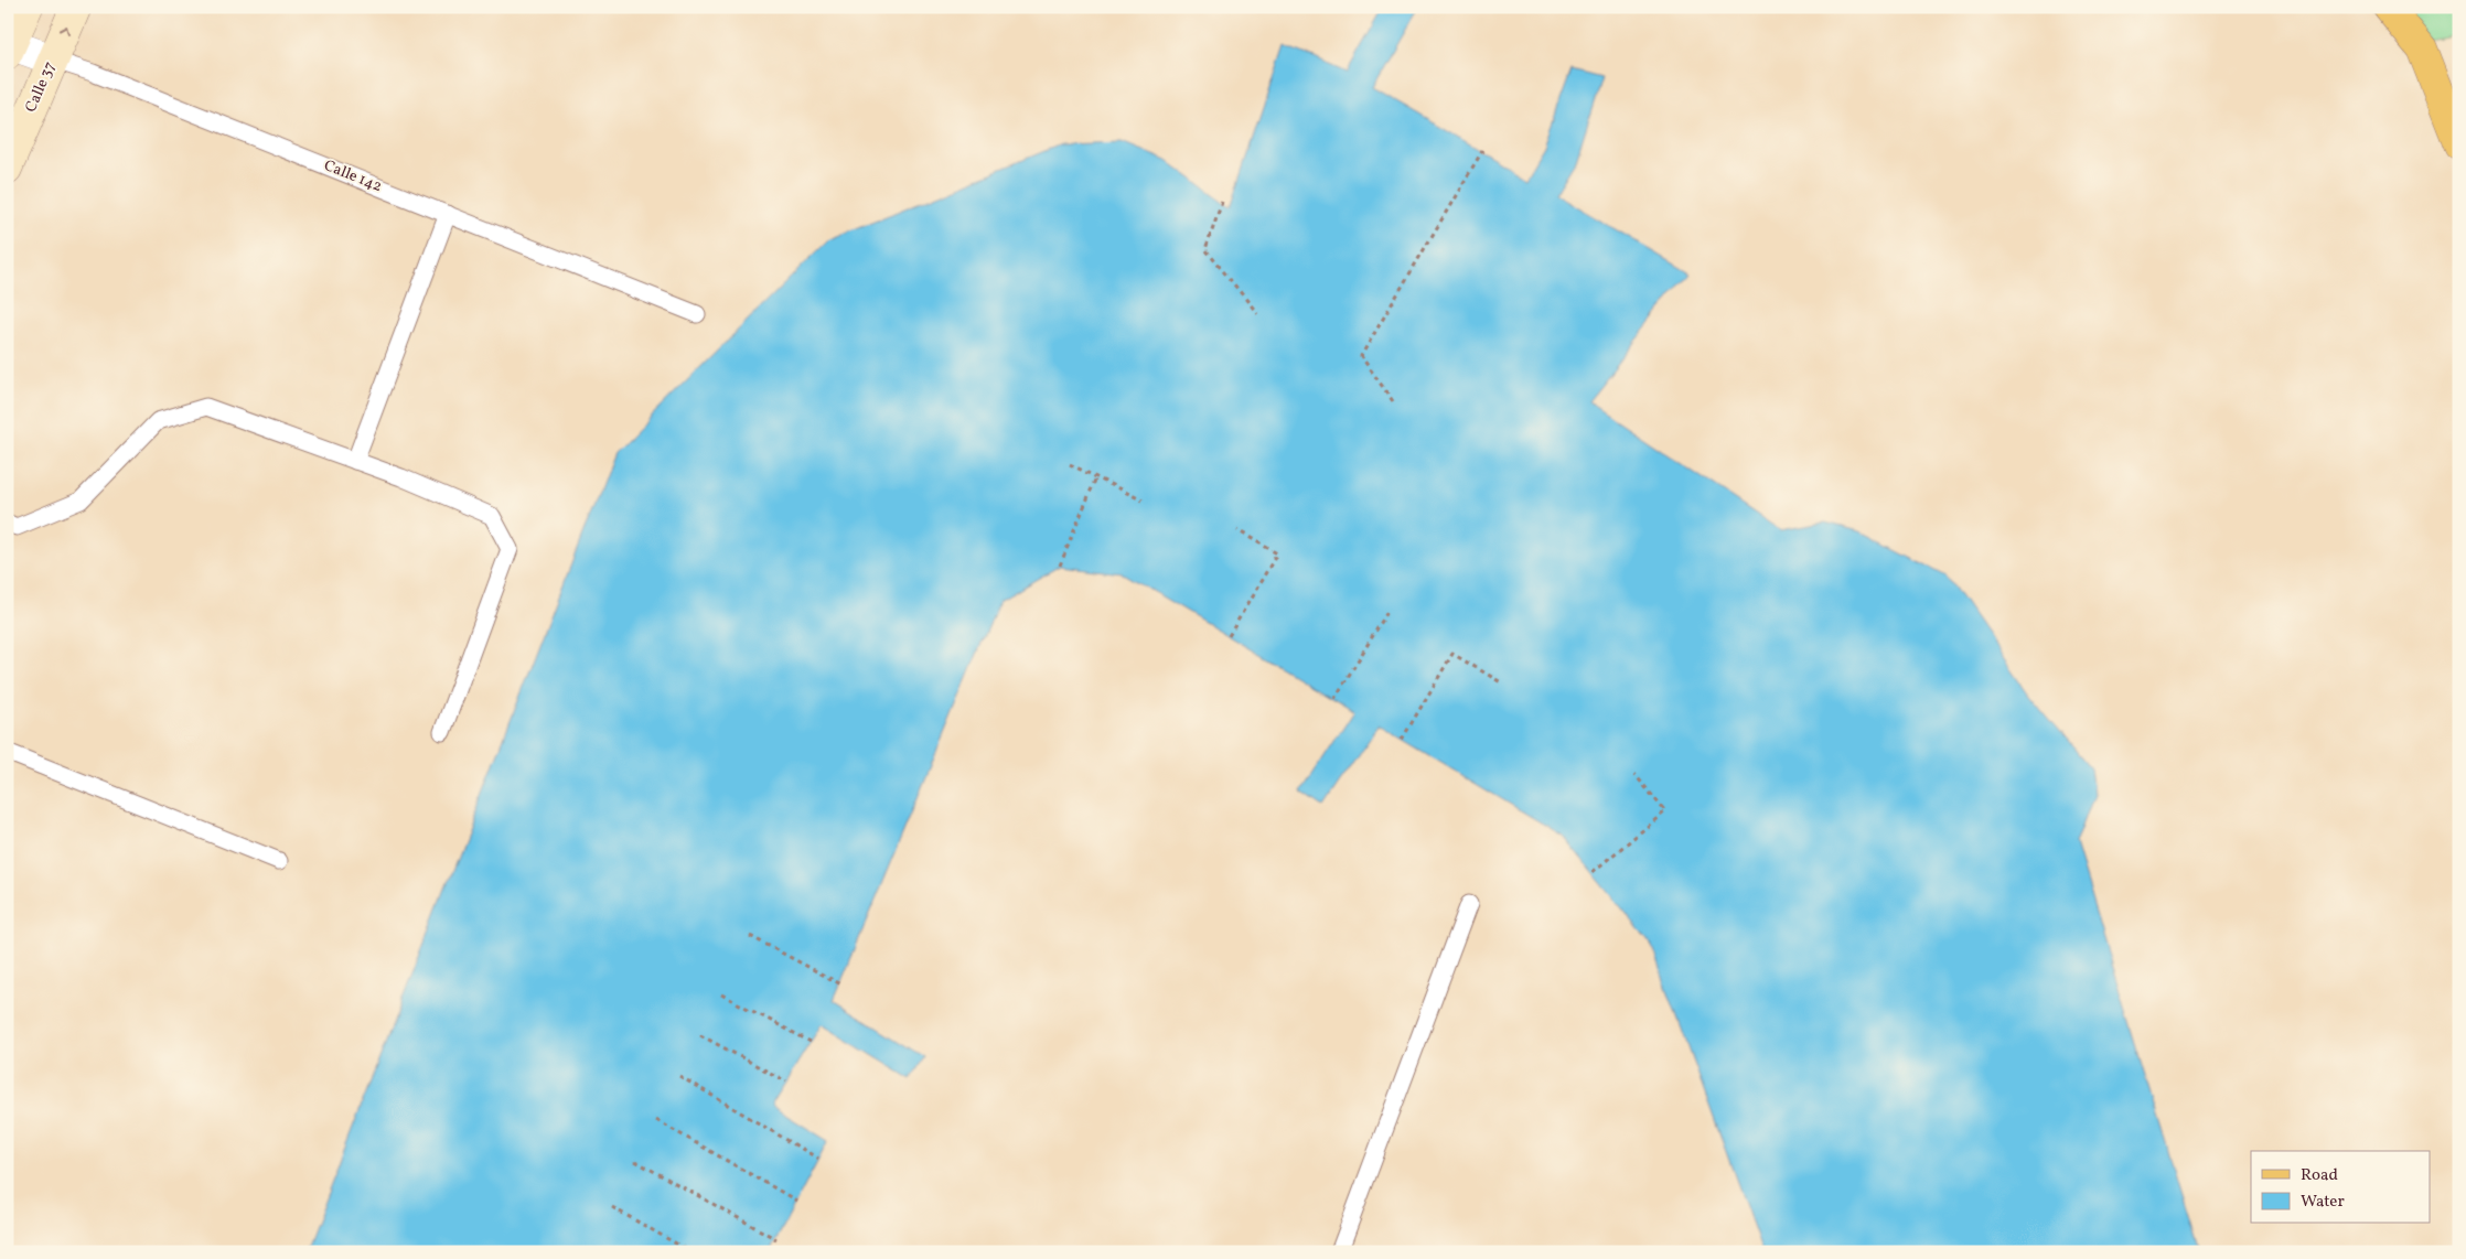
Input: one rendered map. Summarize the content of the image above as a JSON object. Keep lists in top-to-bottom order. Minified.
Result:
{"streets":{"main road":["Calle 37"],"street":["Calle 142"]},"crossings":[["Calle 37","Calle 142"]],"legend":["Road","Water"]}
